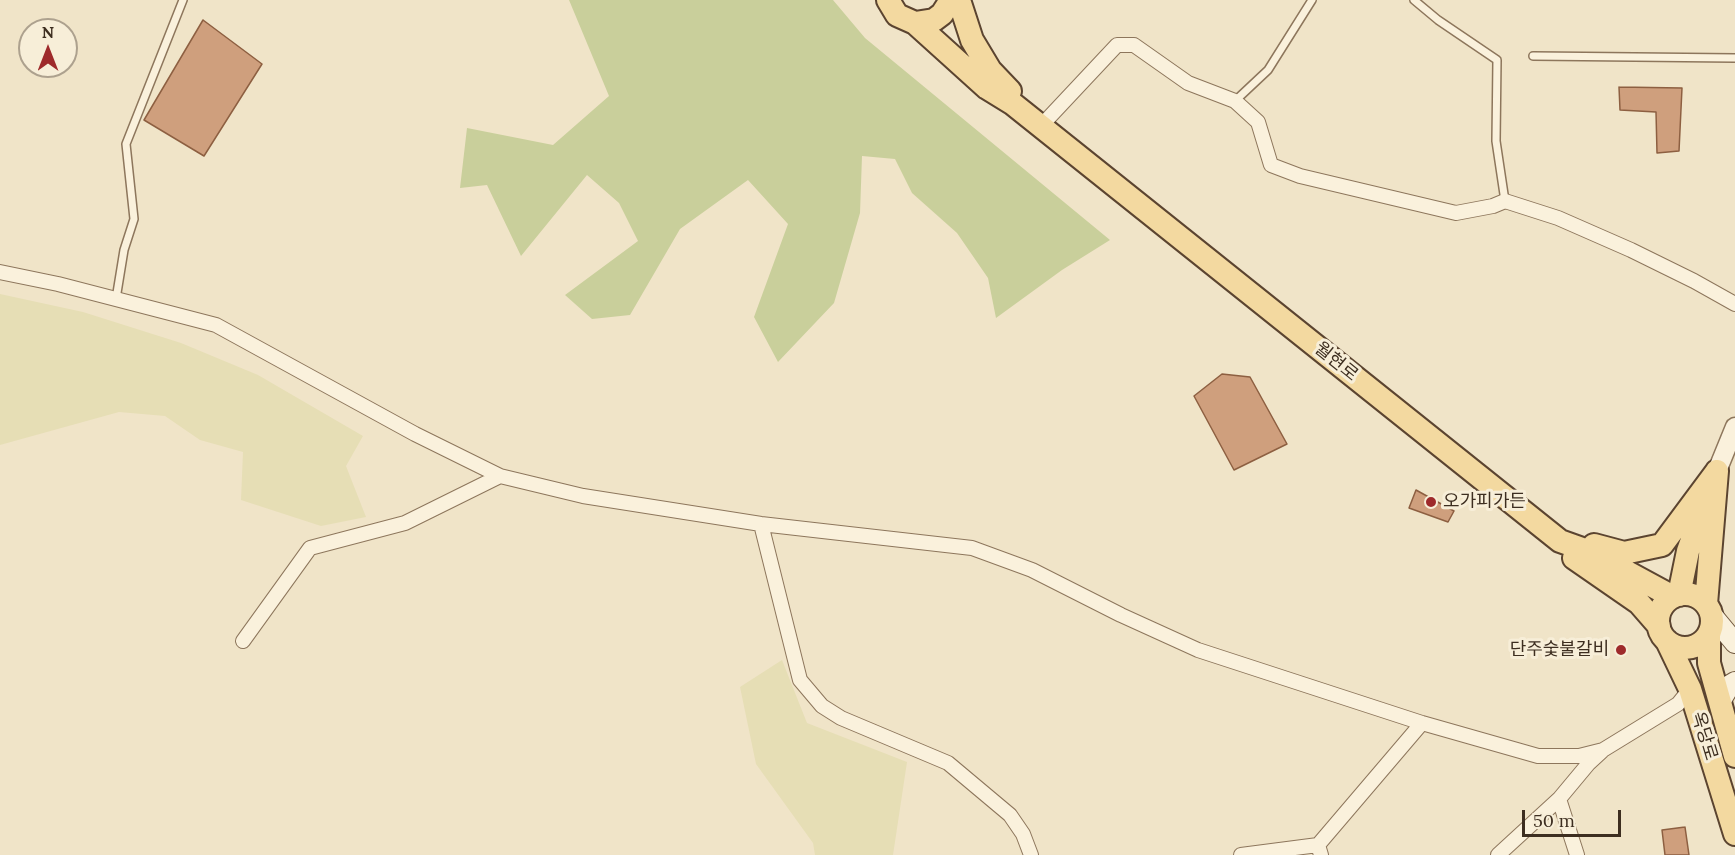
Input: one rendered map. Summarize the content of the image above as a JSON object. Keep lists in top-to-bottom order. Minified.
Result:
{"streets":{"main road":["월현로","옥당로"]},"crossings":[["월현로","옥당로"]],"places":["오가피가든","단주숯불갈비"],"scale_bar":"50 m","north":"top"}
